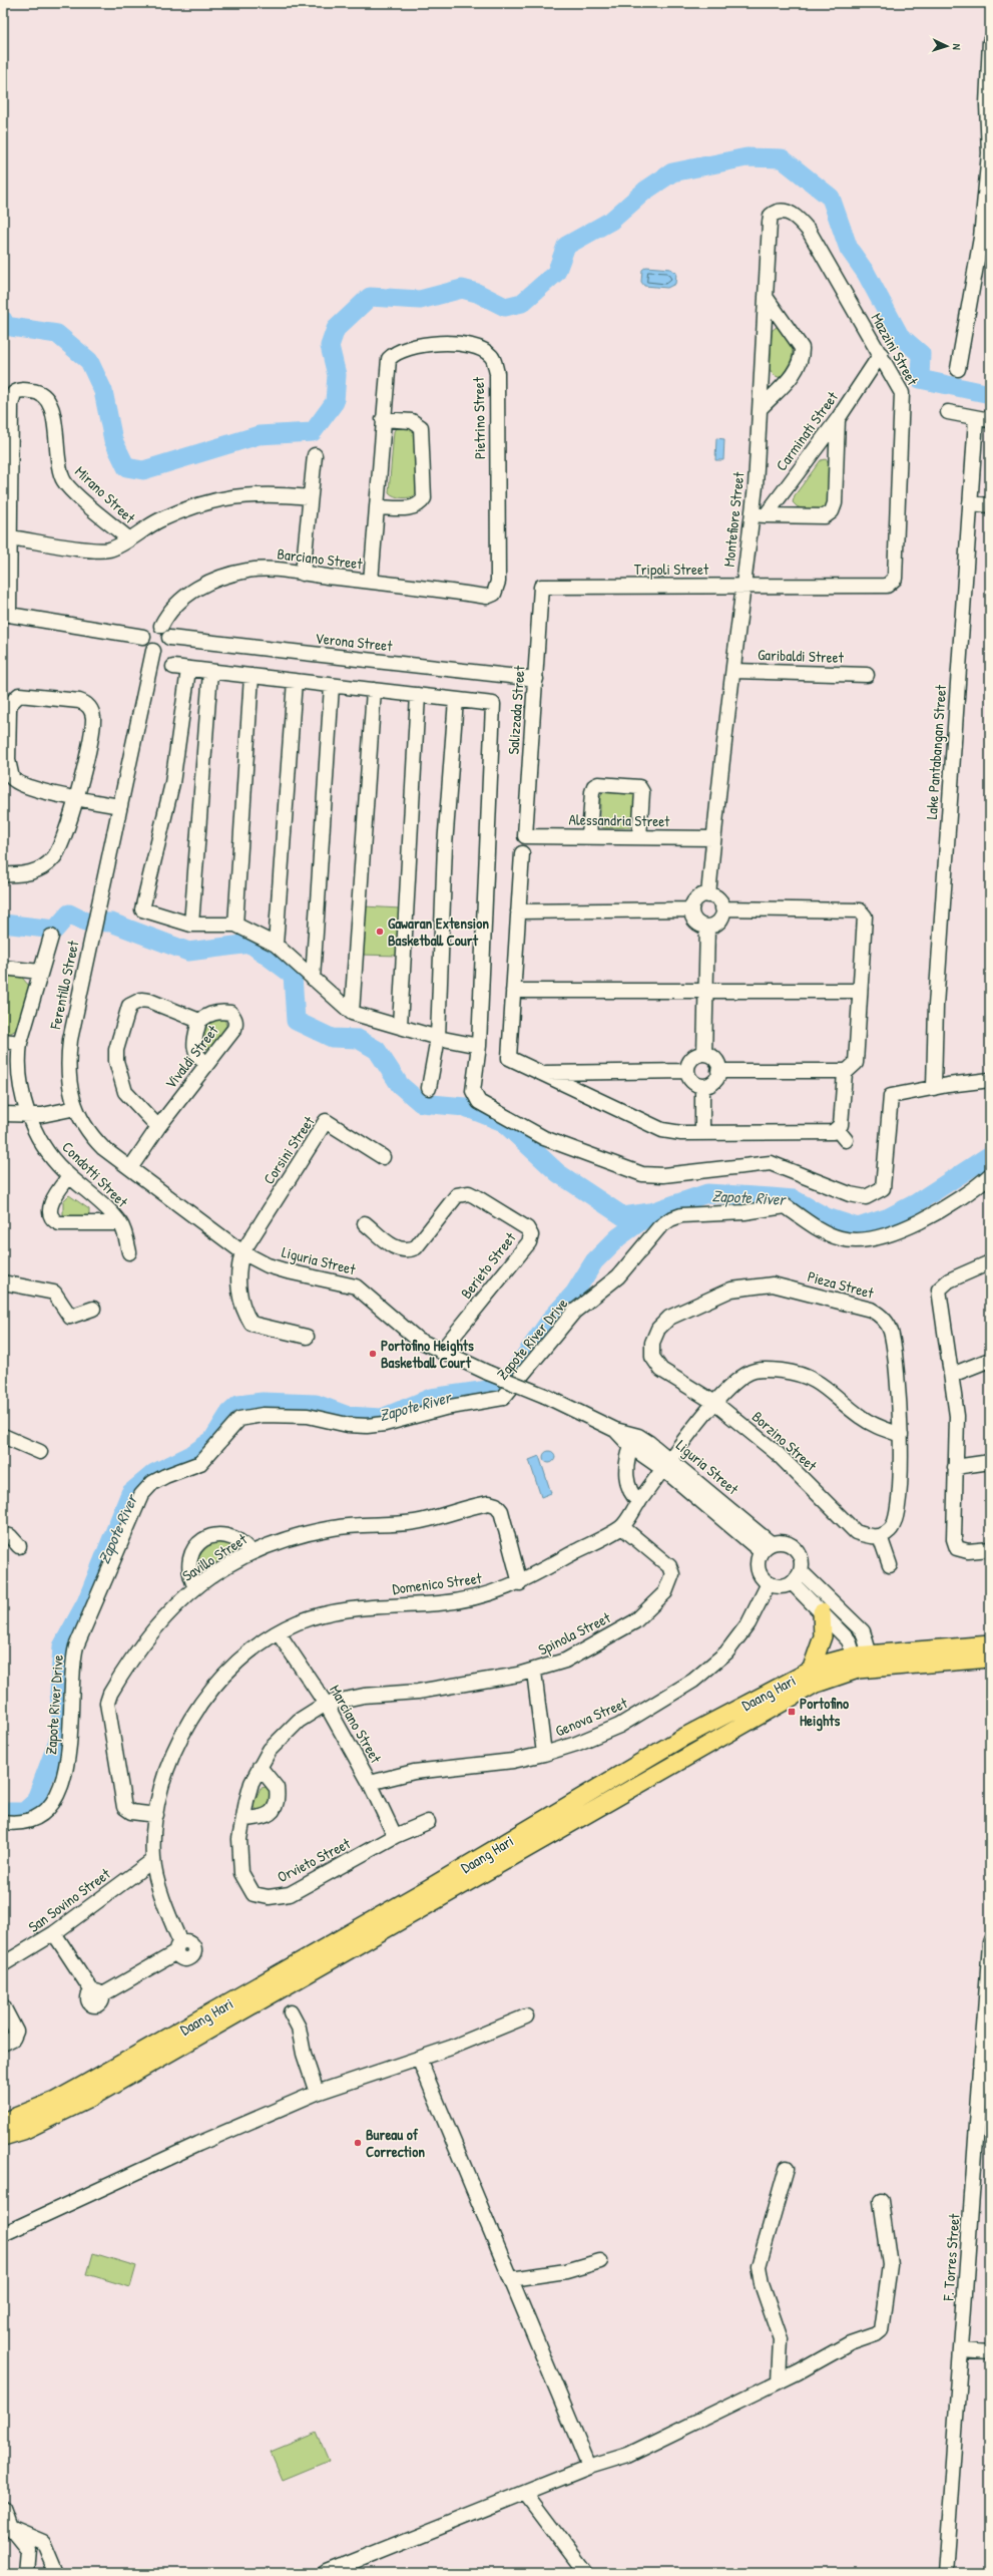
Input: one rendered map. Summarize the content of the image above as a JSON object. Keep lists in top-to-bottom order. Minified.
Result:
{"streets":{"main road":["Daang Hari"],"street":["Mazzini Street","Pietrino Street","Carminati Street","Mirano Street","Montefiore Street","Barciano Street","Tripoli Street","Verona Street","Garibaldi Street","Salizzada Street","Lake Pantabangan Street","Alessandria Street","Ferentillo Street","Vivaldi Street","Corsini Street","Condotti Street","Liguria Street","Berieto Street","Pieza Street","Zapote River Drive","Borzino Street","Savillo Street","Domenico Street","Spinola Street","Genova Street","Marciano Street","Orvieto Street","San Sovino Street","F. Torres Street"]},"crossings":[["Mazzini Street","Carminati Street"],["Mazzini Street","Montefiore Street"],["Mazzini Street","Tripoli Street"],["Pietrino Street","Barciano Street"],["Carminati Street","Montefiore Street"],["Montefiore Street","Tripoli Street"],["Montefiore Street","Garibaldi Street"],["Montefiore Street","Alessandria Street"],["Barciano Street","Verona Street"],["Barciano Street","Ferentillo Street"],["Tripoli Street","Salizzada Street"],["Verona Street","Salizzada Street"],["Verona Street","Ferentillo Street"],["Salizzada Street","Alessandria Street"],["Ferentillo Street","Vivaldi Street"],["Ferentillo Street","Corsini Street"],["Ferentillo Street","Liguria Street"],["Corsini Street","Liguria Street"],["Liguria Street","Berieto Street"],["Liguria Street","Domenico Street"],["Liguria Street","Genova Street"],["Pieza Street","Borzino Street"],["Pieza Street","Domenico Street"],["Borzino Street","Domenico Street"],["Savillo Street","Domenico Street"],["Domenico Street","Spinola Street"],["Domenico Street","Marciano Street"],["Domenico Street","San Sovino Street"],["Spinola Street","Marciano Street"],["Spinola Street","Orvieto Street"],["Genova Street","Marciano Street"],["Marciano Street","Orvieto Street"]],"water":["Zapote River"],"places":{"other":["Gawaran Extension Basketball Court","Portofino Heights Basketball Court","Bureau of Correction"],"transit":["Portofino Heights"]},"north":"right"}
